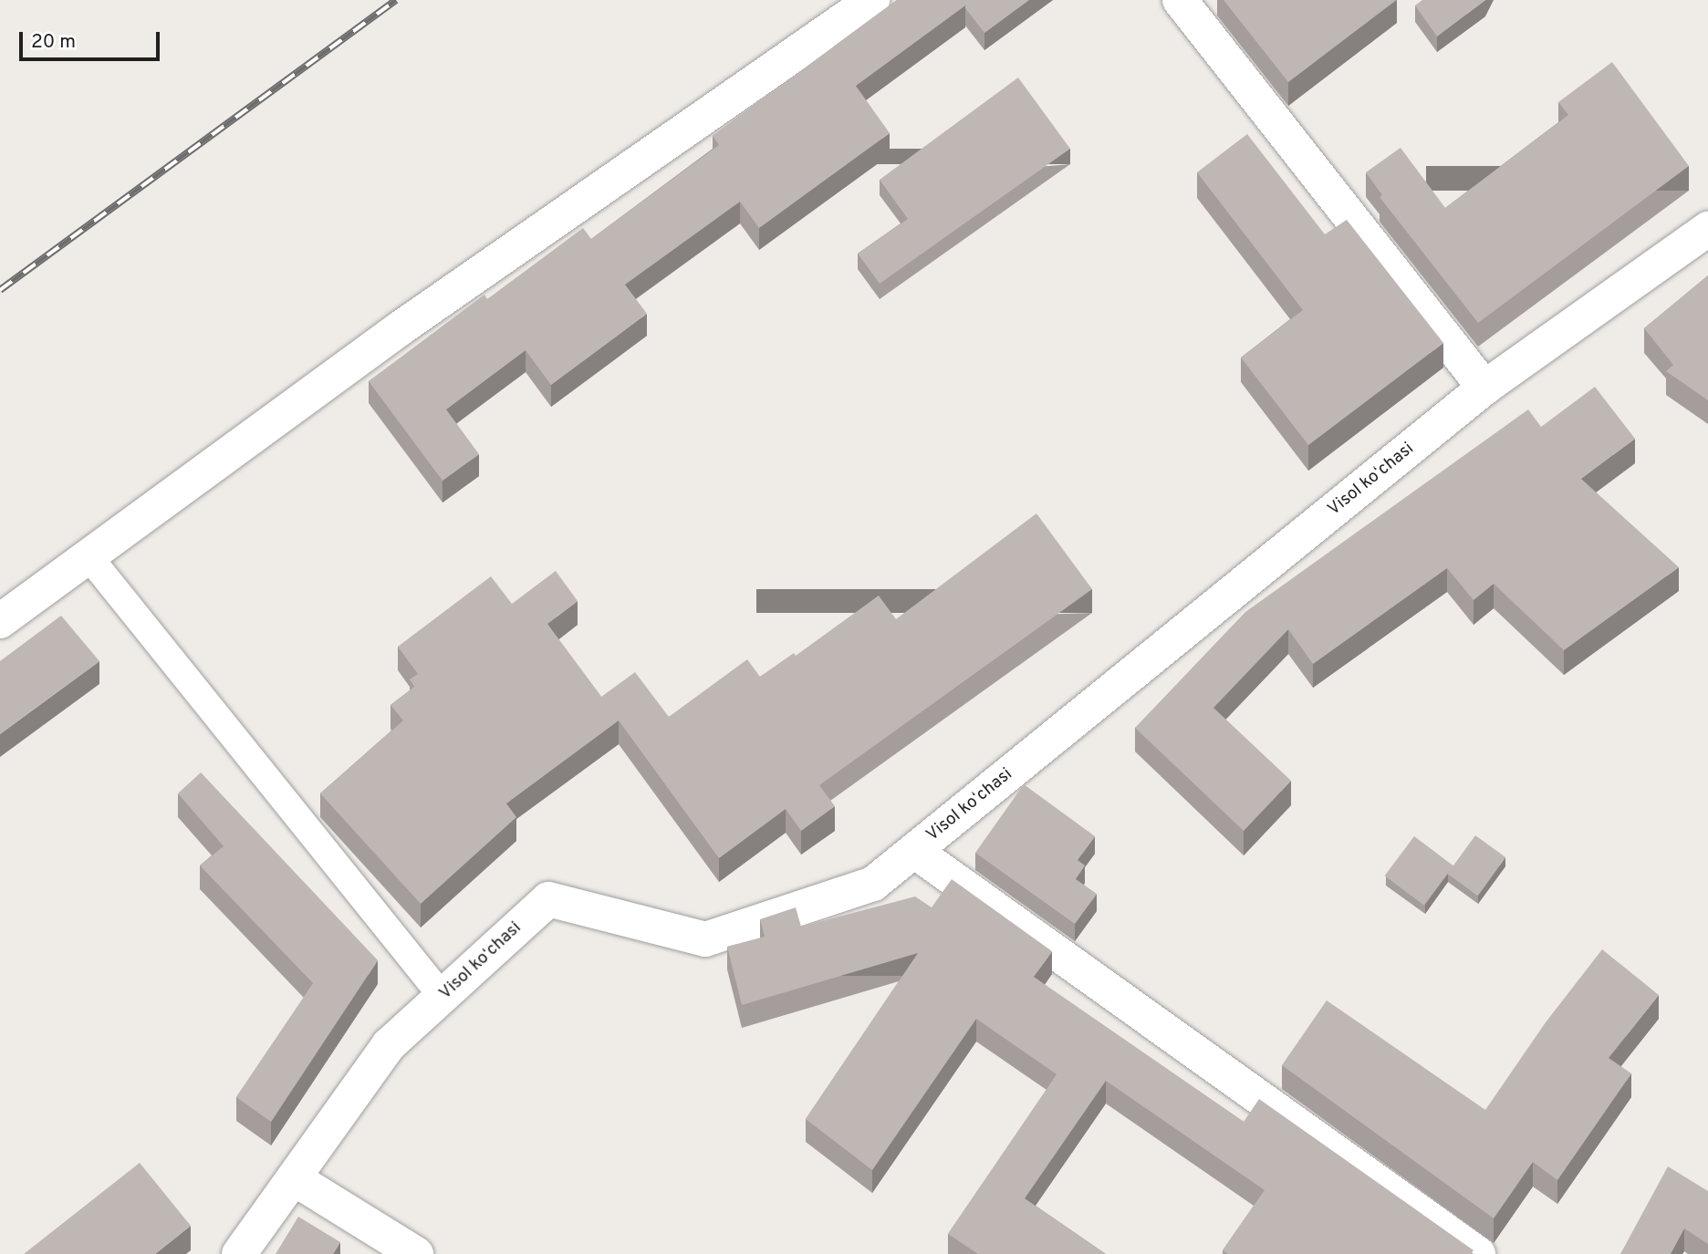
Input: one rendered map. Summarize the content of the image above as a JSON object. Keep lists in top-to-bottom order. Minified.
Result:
{"streets":{"street":["Visol koʻchasi"]},"scale_bar":"20 m"}
